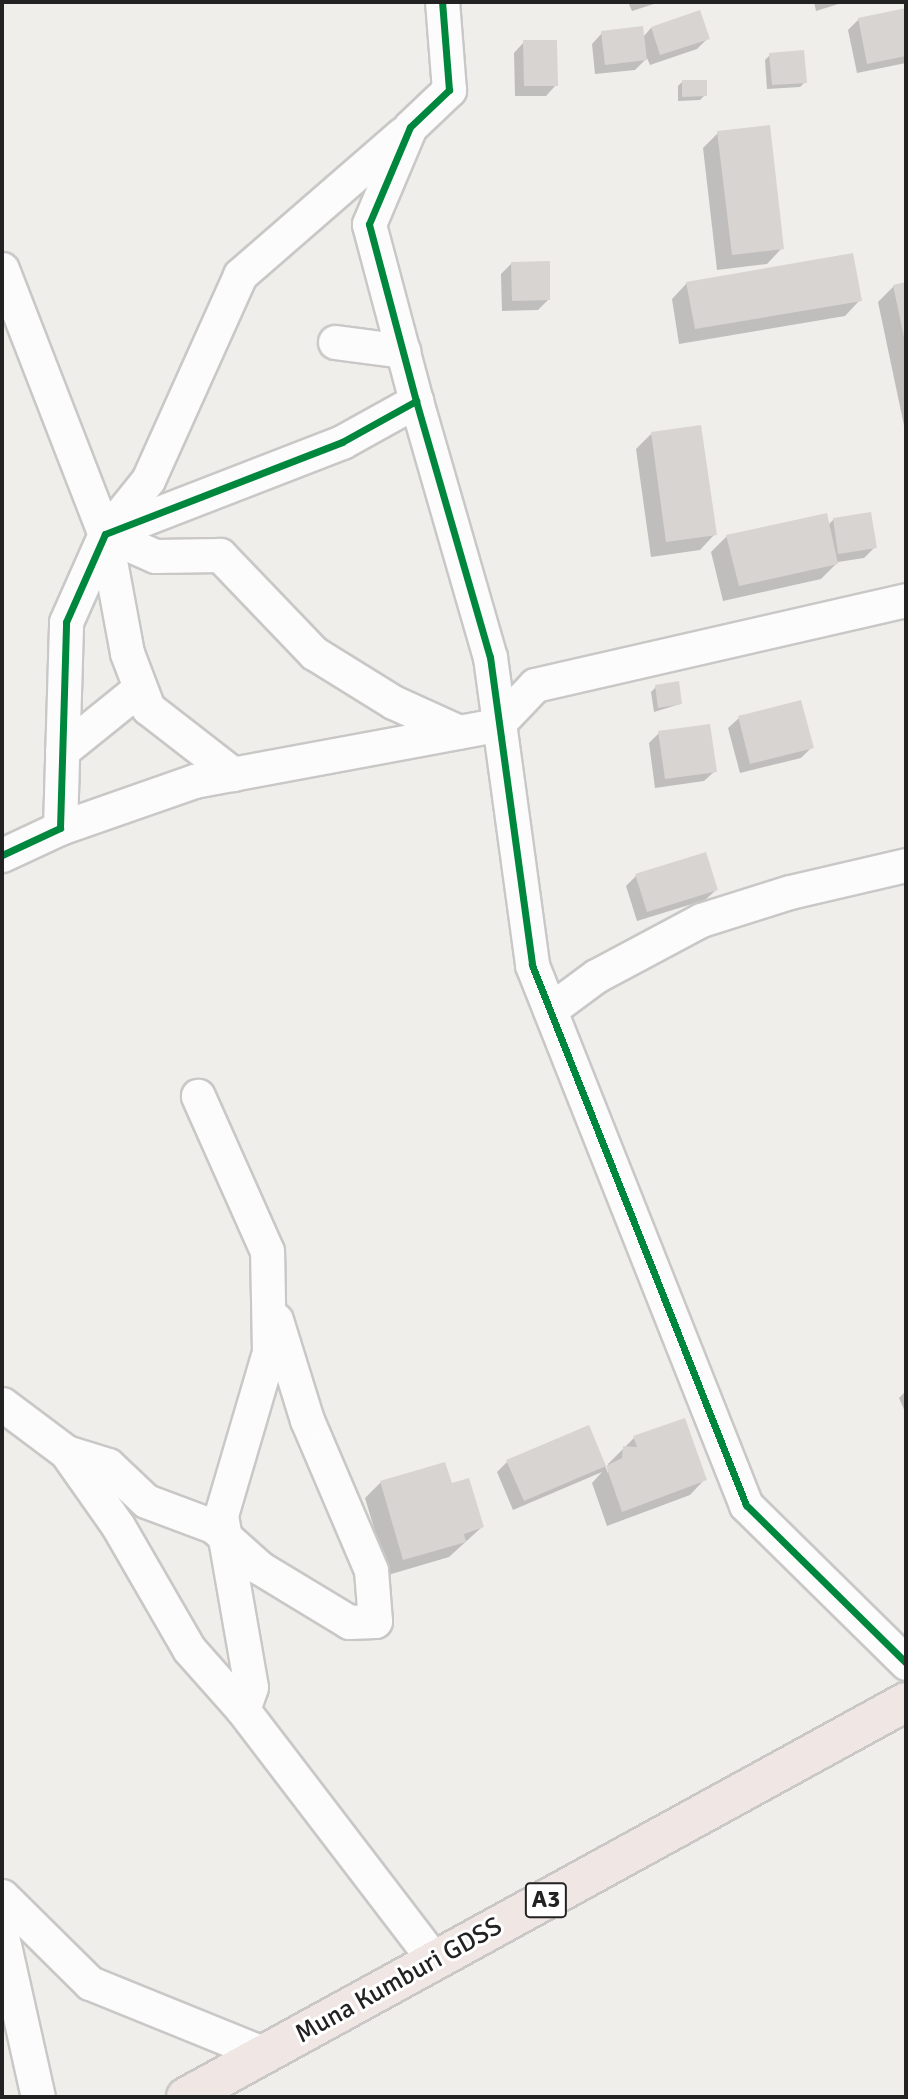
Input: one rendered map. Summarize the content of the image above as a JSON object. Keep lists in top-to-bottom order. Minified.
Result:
{"streets":{"highway":["A3","Muna Kumburi GDSS"]}}
